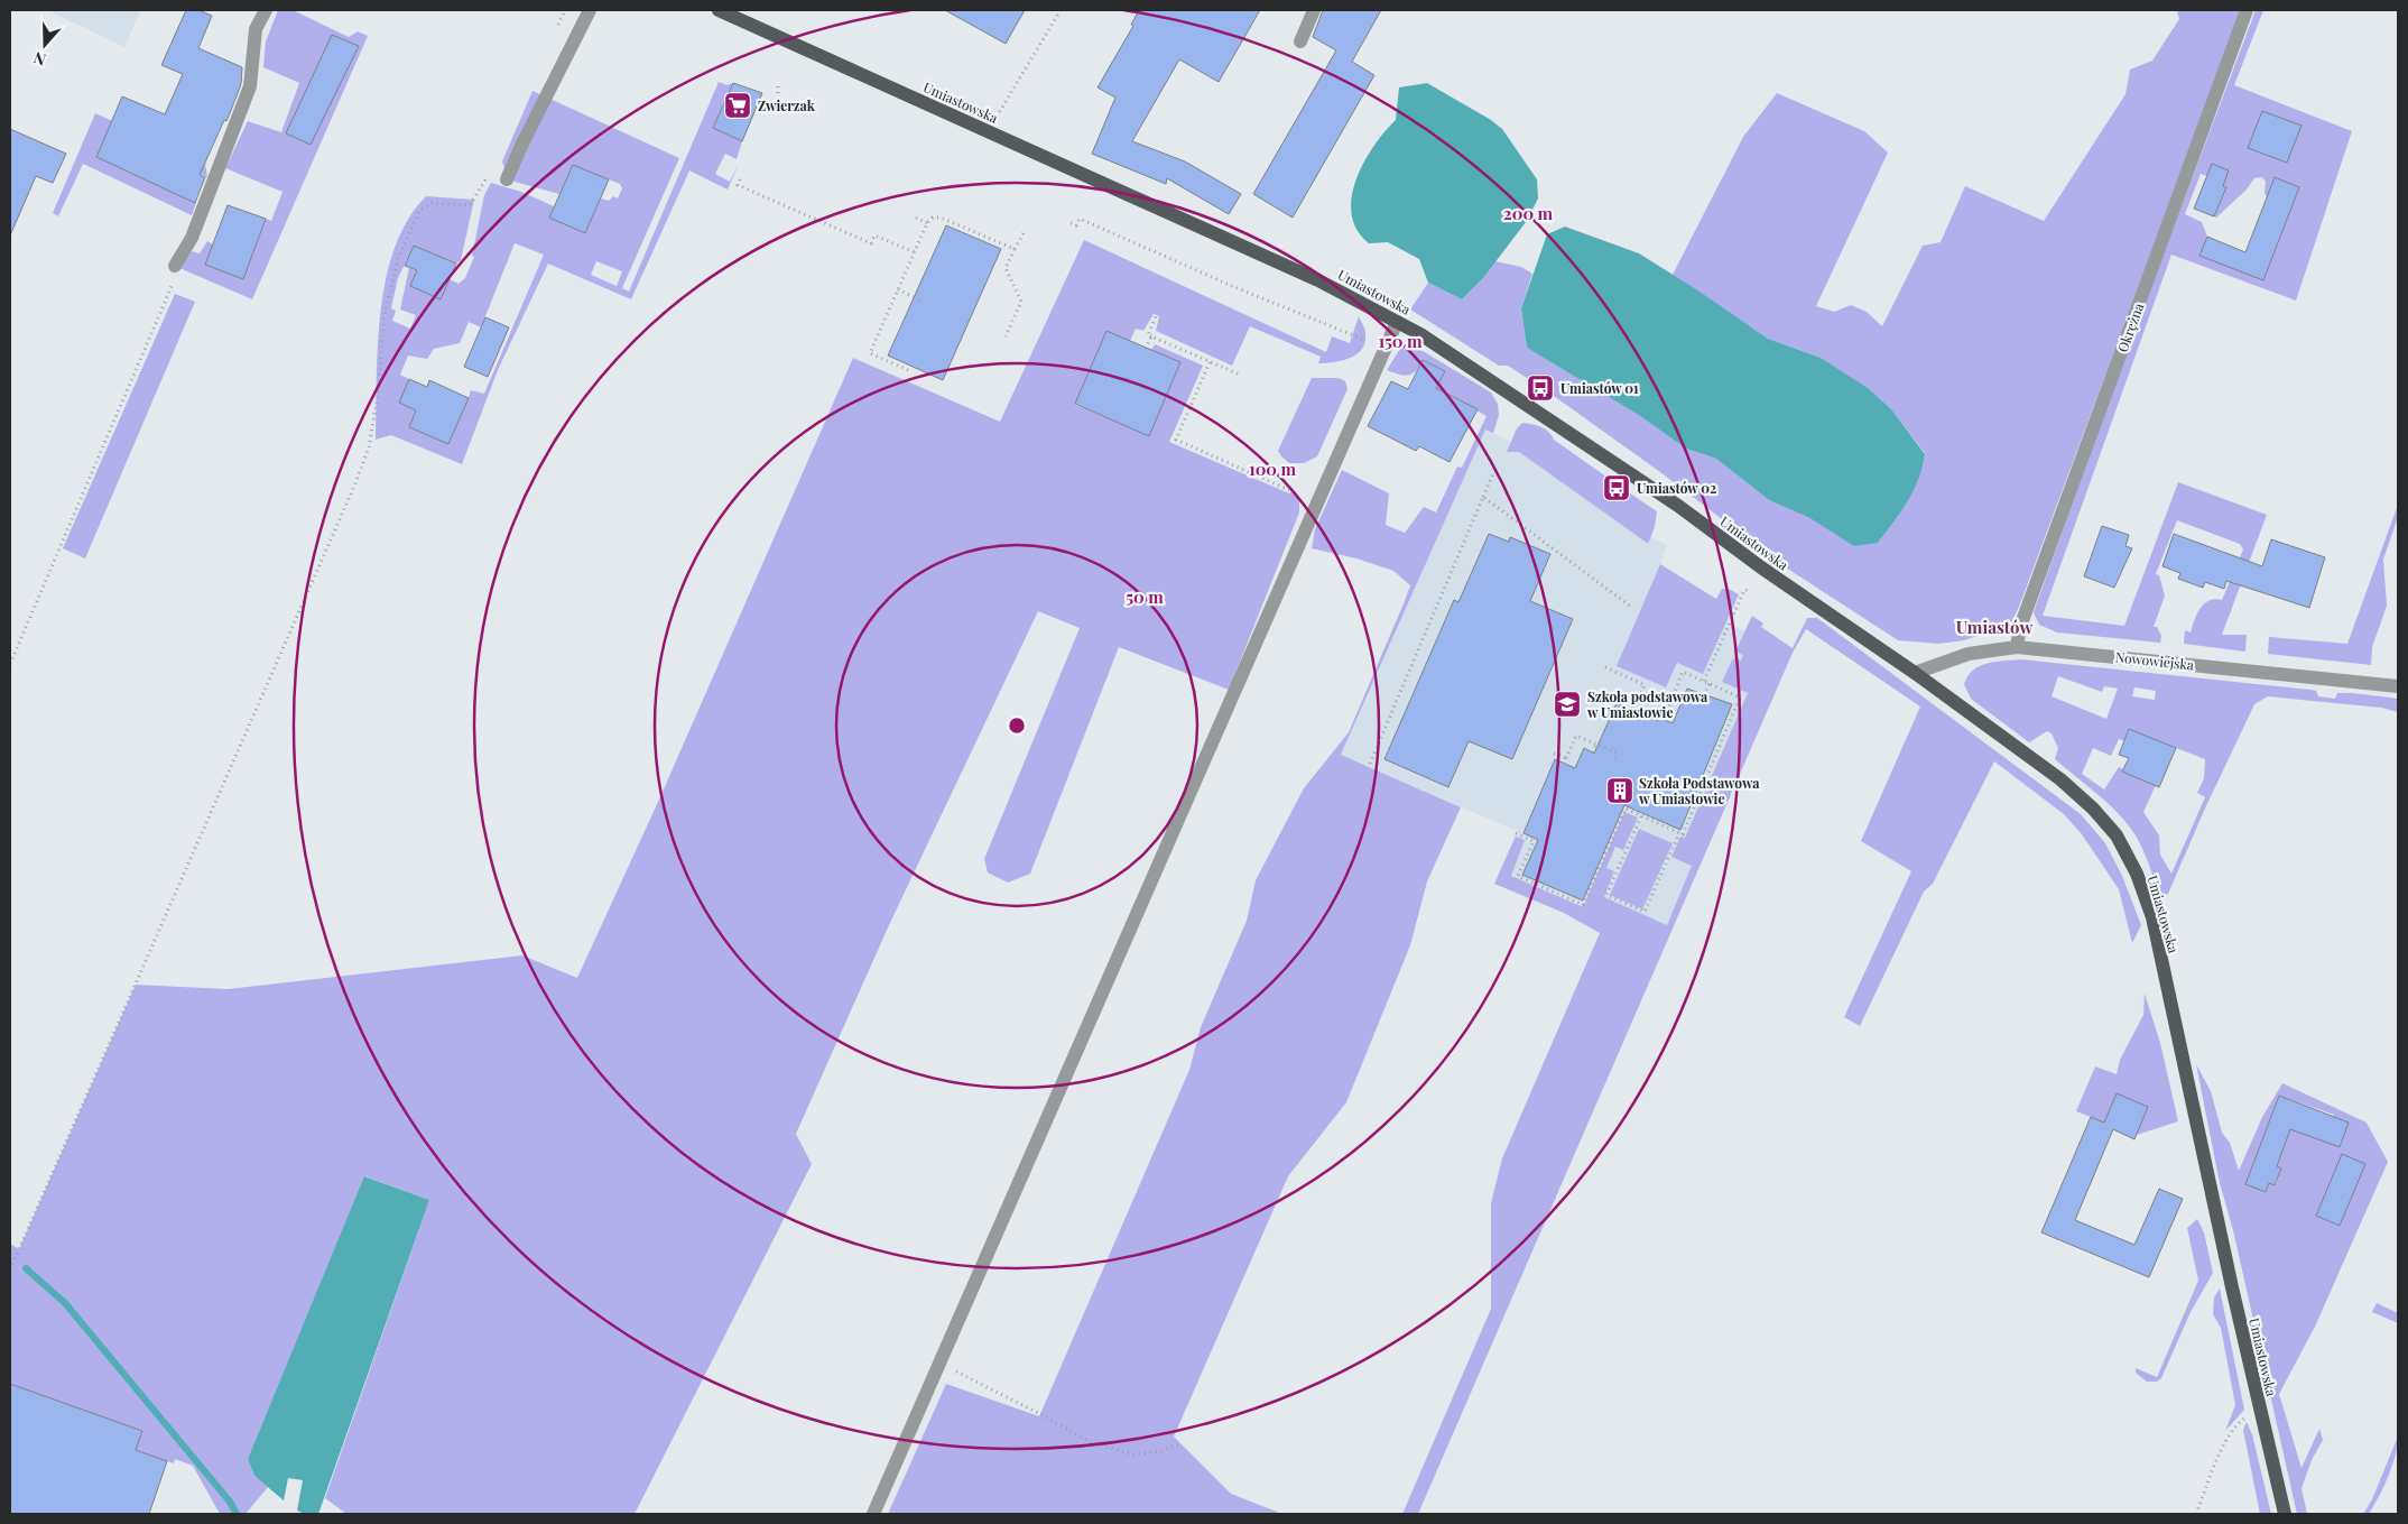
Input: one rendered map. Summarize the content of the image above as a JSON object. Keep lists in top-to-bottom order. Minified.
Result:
{"streets":{"main road":["Umiastowska"],"street":["Okrężna","Nowowiejska"]},"crossings":[["Umiastowska","Nowowiejska"],["Okrężna","Nowowiejska"]],"districts":["Umiastów"],"places":{"supermarket":["Zwierzak"],"bus stop":["Umiastów 01","Umiastów 02"],"school or university":["Szkoła podstawowa w Umiastowie"],"building":["Szkoła Podstawowa w Umiastowie"]},"north":"bottom","rings":["200 m","150 m","100 m","50 m"]}
